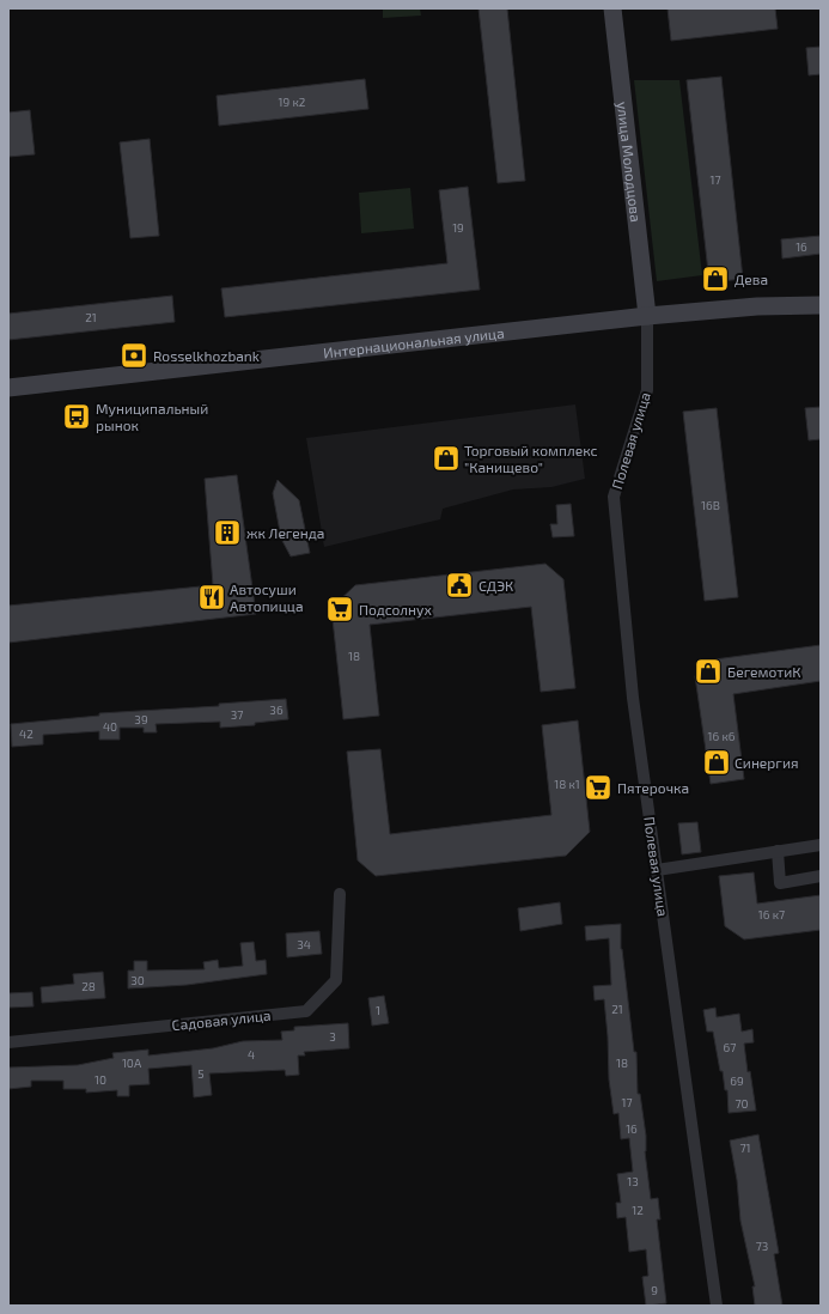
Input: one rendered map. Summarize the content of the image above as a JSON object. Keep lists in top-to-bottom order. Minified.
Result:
{"streets":{"main road":["улица Молодцова","Интернациональная улица"],"street":["Полевая улица","Садовая улица"]},"crossings":[["улица Молодцова","Интернациональная улица"],["улица Молодцова","Полевая улица"],["Интернациональная улица","Полевая улица"]],"places":{"shop":["Дева","Торговый комплекс \"Канищево\"","БегемотиК","Синергия"],"bank":["Rosselkhozbank"],"bus stop":["Муниципальный рынок"],"building":["жк Легенда"],"public building":["СДЭК"],"restaurant":["Автосуши Автопицца"],"supermarket":["Подсолнух","Пятерочка"]},"house_numbers":["19 к2","17","19","16","21","16В","18","36","37","39","40","42","16 к6","18 к1","16 к7","34","30","28","21","1","3","67","4","10А","18","5","10","69","17","70","16","71","13","12","73","9"]}
